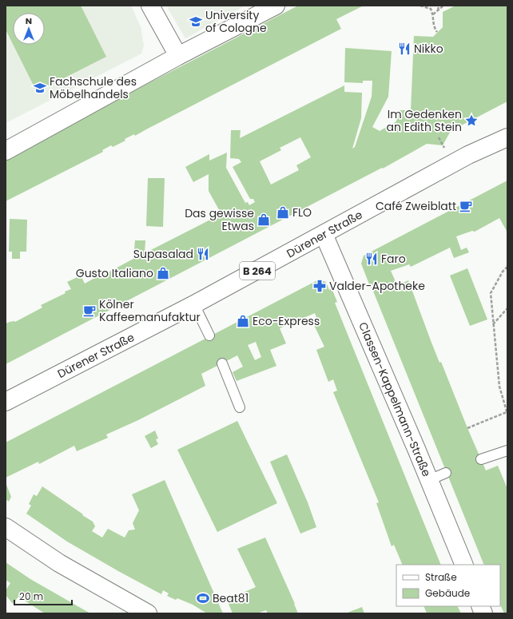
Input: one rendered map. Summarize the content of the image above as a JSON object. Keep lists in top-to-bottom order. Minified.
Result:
{"streets":{"street":["Dürener Straße","B 264","Classen-Kappelmann-Straße"]},"crossings":[["Dürener Straße","Classen-Kappelmann-Straße"]],"places":{"school or university":["University of Cologne","Fachschule des Möbelhandels"],"restaurant":["Nikko","Supasalad","Faro"],"place":["Im Gedenken an Edith Stein"],"cafe":["Café Zweiblatt","Kölner Kaffeemanufaktur"],"shop":["FLO","Das gewisse Etwas","Gusto Italiano","Eco-Express"],"pharmacy":["Valder-Apotheke"],"sports":["Beat81"]},"legend":["Straße","Gebäude"],"scale_bar":"20 m","north":"top"}
